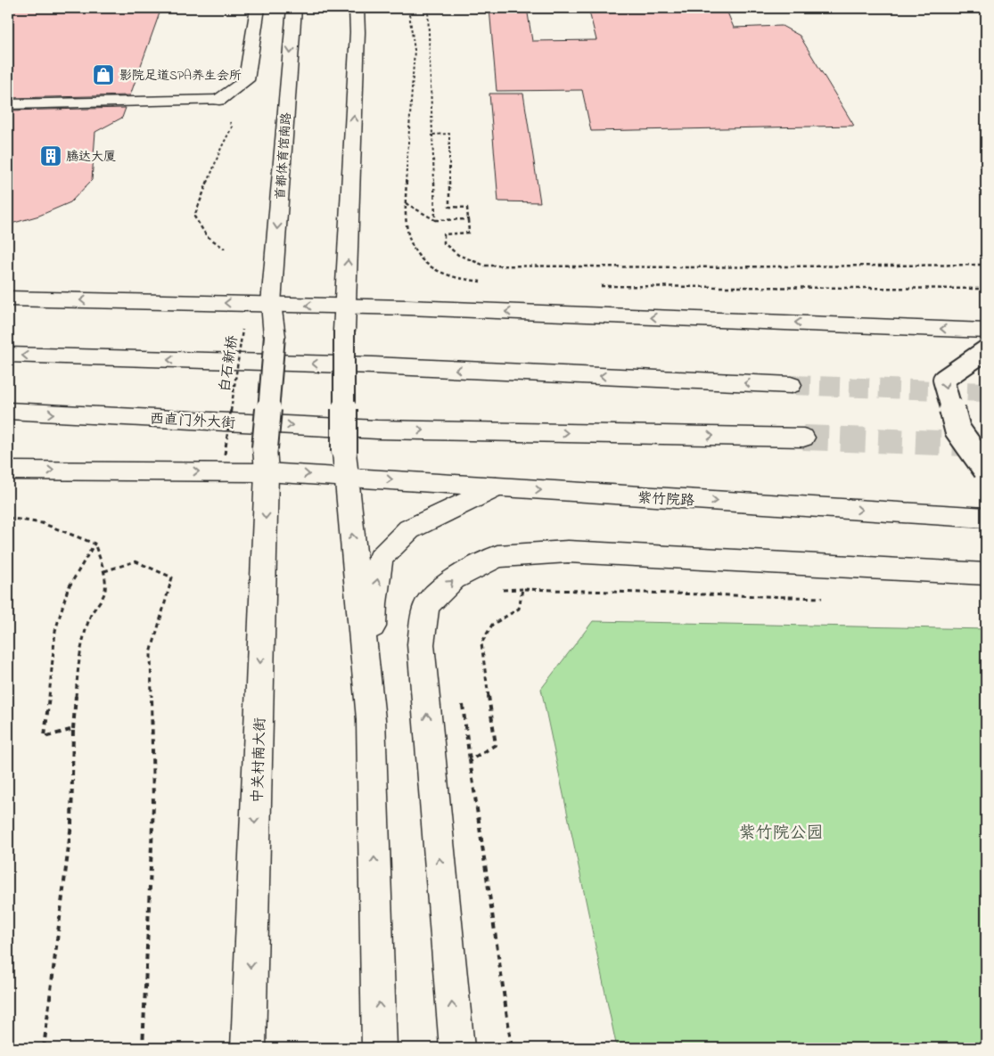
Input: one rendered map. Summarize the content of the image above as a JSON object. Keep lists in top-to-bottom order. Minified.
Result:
{"streets":{"main road":["首都体育馆南路","西直门外大街","紫竹院路","中关村南大街"],"path":["白石新桥"]},"crossings":[["首都体育馆南路","中关村南大街"],["紫竹院路","中关村南大街"]],"parks":["紫竹院公园"],"places":{"shop":["影院足道SPA养生会所"],"building":["腾达大厦"]}}
